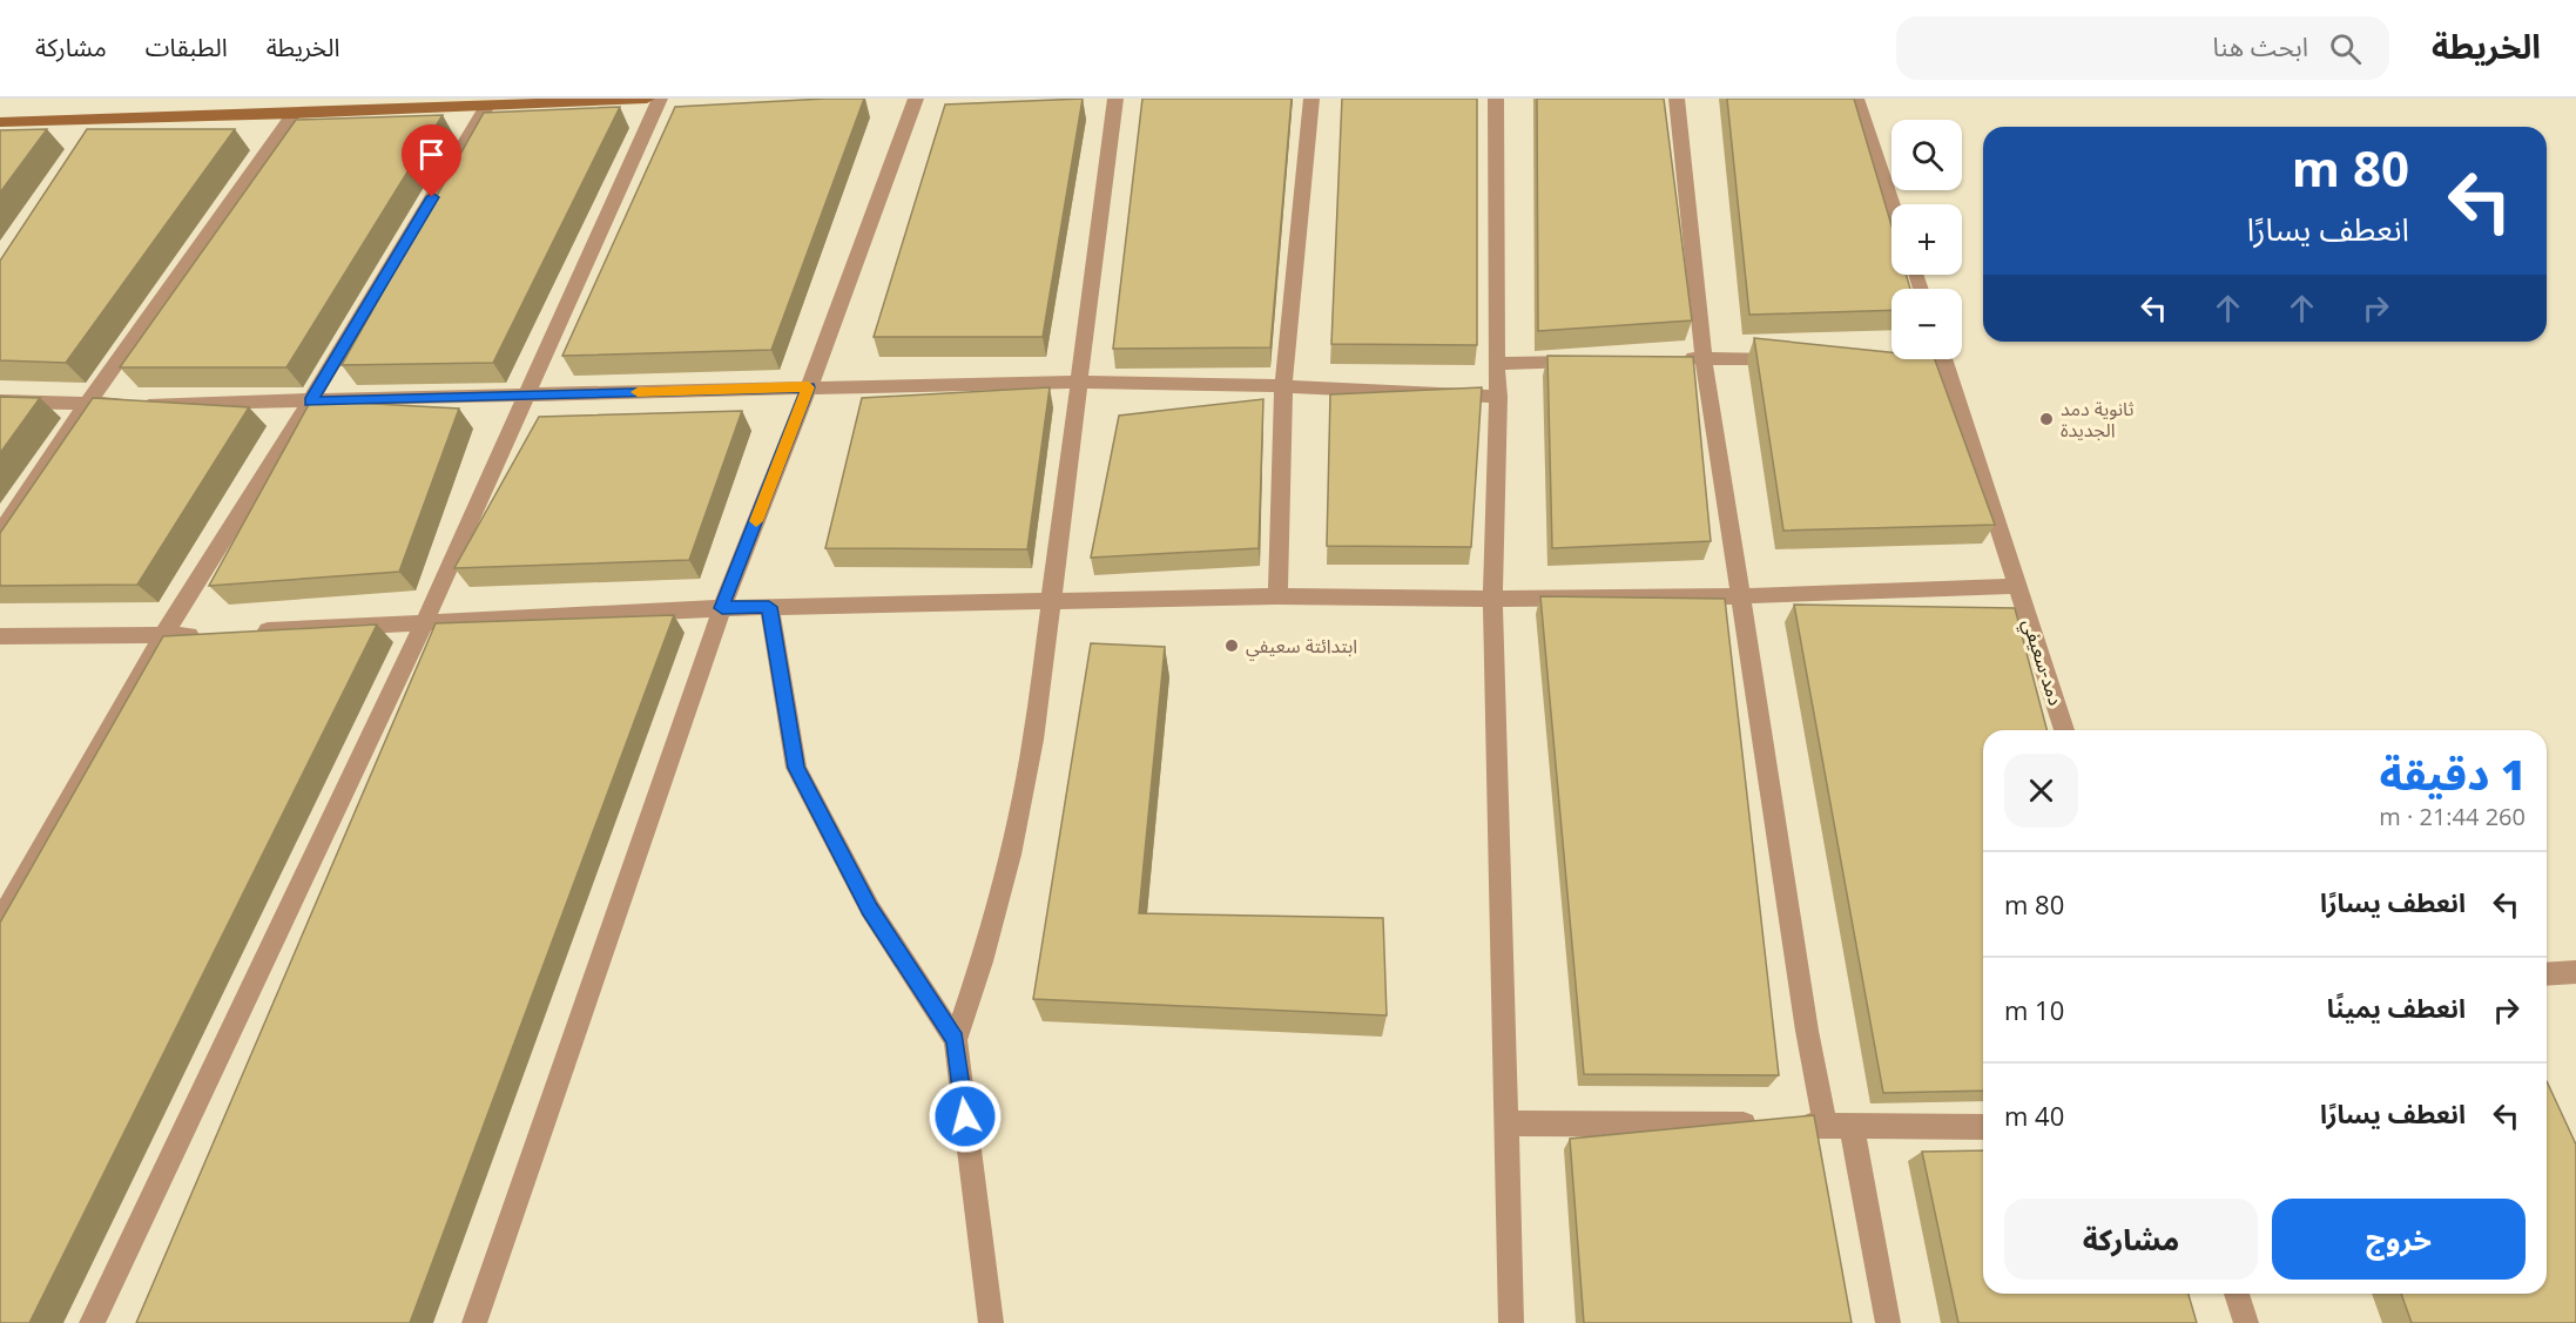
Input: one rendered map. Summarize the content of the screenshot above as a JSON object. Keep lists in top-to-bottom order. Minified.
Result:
{"streets":{"street":["دمد-سعيفي"]},"places":["ثانوية دمد الجديدة","ابتدائتة سعيفي"],"page":{"header":"الخريطة","search":"ابحث هنا","nav":["الخريطة","الطبقات","مشاركة"],"map_buttons":["+","−"],"turn":["80 m","انعطف يسارًا"],"heading":["1 دقيقة","260 m · 21:44"],"list":[{"name":"انعطف يسارًا","value":"80 m"},{"name":"انعطف يمينًا","value":"10 m"},{"name":"انعطف يسارًا","value":"40 m"}],"buttons":["خروج","مشاركة"]}}
